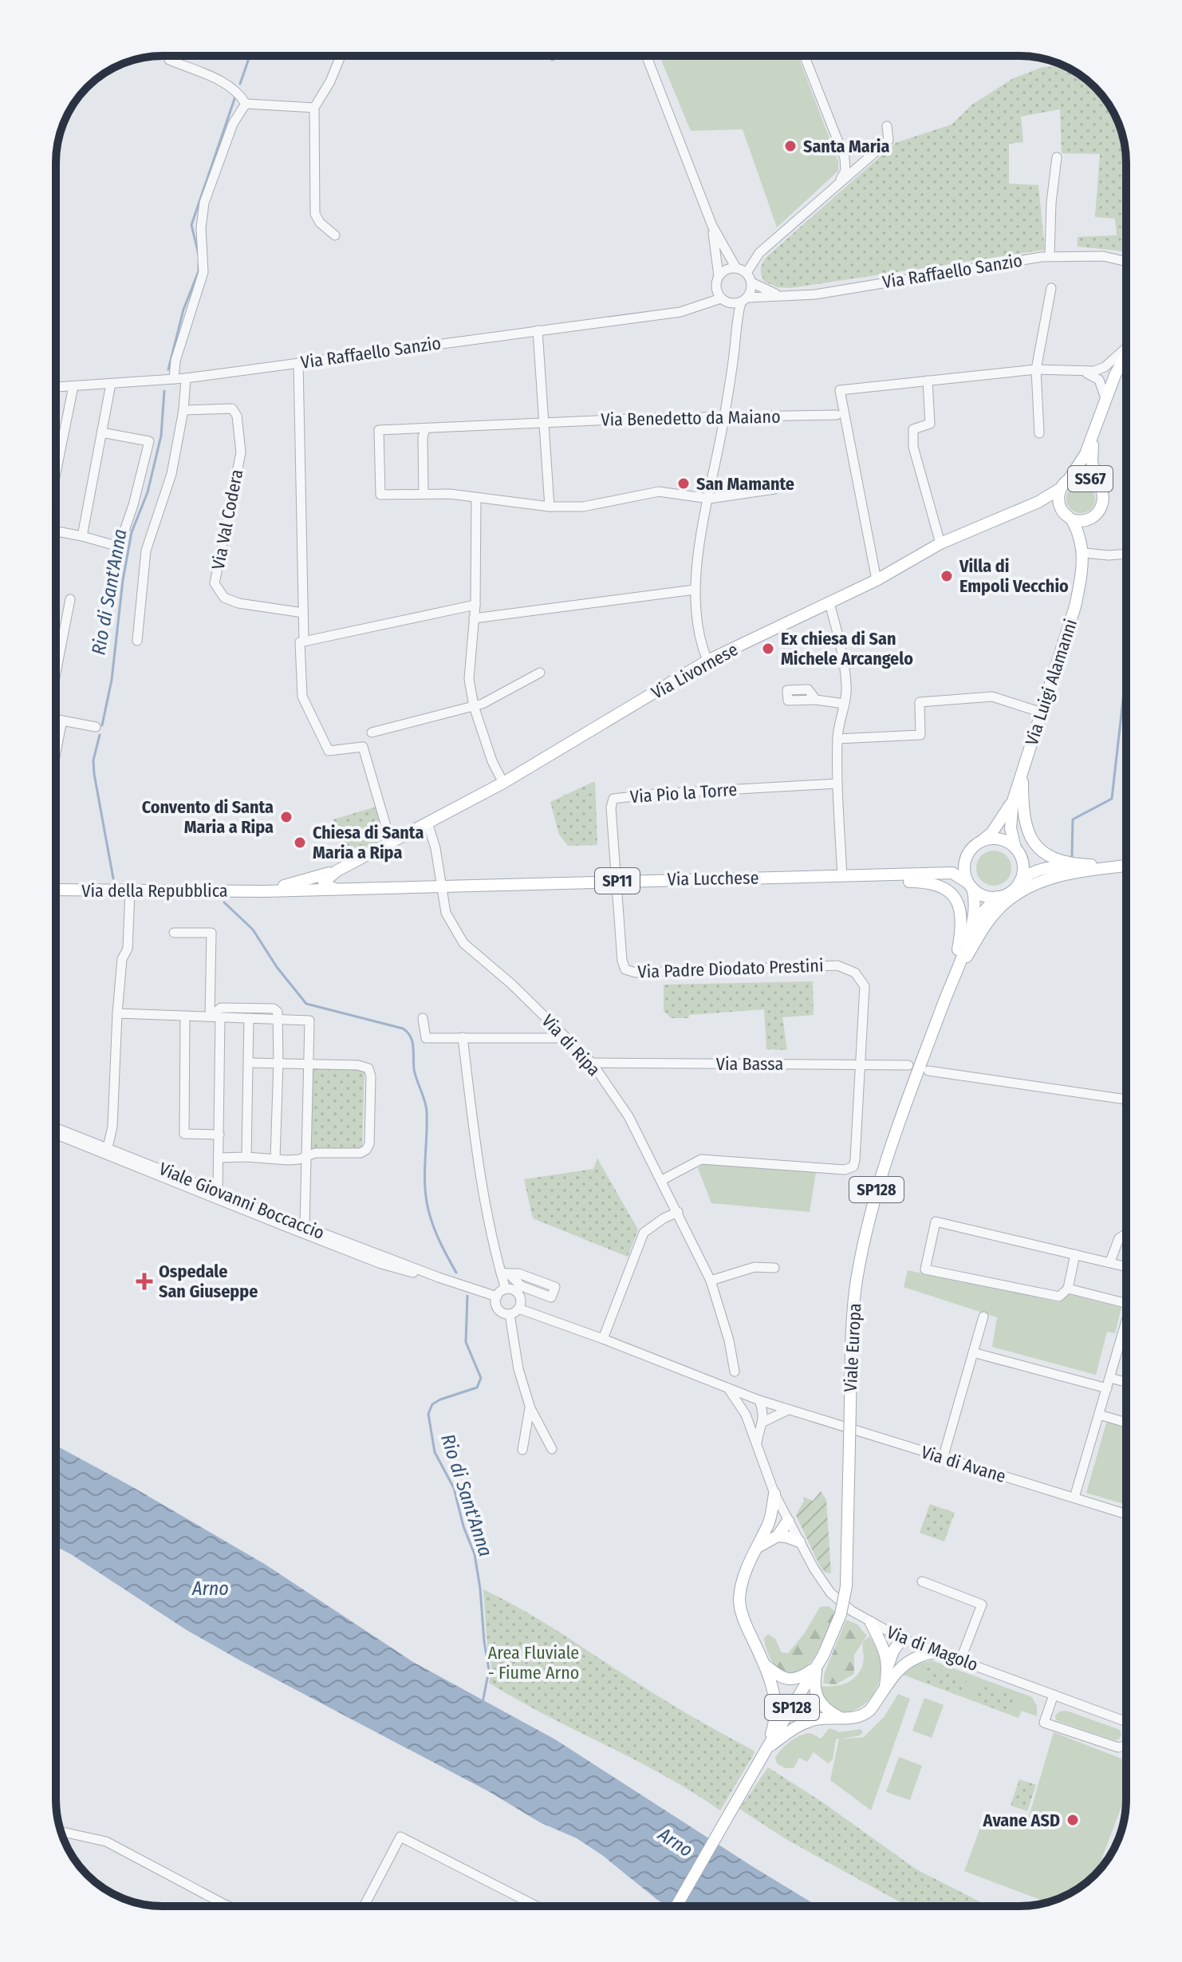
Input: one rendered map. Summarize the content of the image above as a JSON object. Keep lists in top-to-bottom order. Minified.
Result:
{"streets":{"main road":["SS67","Via Livornese","Via Luigi Alamanni","Via Lucchese","SP11","Via della Repubblica","SP128","Viale Europa"],"street":["Via Raffaello Sanzio","Via Benedetto da Maiano","Via Val Codera","Via Pio la Torre","Via Padre Diodato Prestini","Via di Ripa","Via Bassa","Viale Giovanni Boccaccio","Via di Avane","Via di Magolo"]},"crossings":[["SS67","Via Livornese"],["SS67","Via Luigi Alamanni"],["Via Livornese","Via Luigi Alamanni"],["Via Livornese","Via Lucchese"],["Via Livornese","Via della Repubblica"],["Via Livornese","Via di Ripa"],["Via Luigi Alamanni","Via Lucchese"],["Via Luigi Alamanni","Viale Europa"],["Via Pio la Torre","Via Lucchese"],["Via Pio la Torre","Via Padre Diodato Prestini"],["Via Lucchese","Via della Repubblica"],["Via Lucchese","Via di Ripa"],["Via Lucchese","SP128"],["Via Lucchese","Viale Europa"],["Via Padre Diodato Prestini","Via di Ripa"],["Via Padre Diodato Prestini","Via Bassa"],["Via di Ripa","Via Bassa"],["SP128","Viale Europa"]],"water":["Rio di Sant'Anna","Arno"],"parks":["Area Fluviale - Fiume Arno"],"places":{"other":["Santa Maria","San Mamante","Villa di Empoli Vecchio","Ex chiesa di San Michele Arcangelo","Convento di Santa Maria a Ripa","Chiesa di Santa Maria a Ripa","Avane ASD"],"health":["Ospedale San Giuseppe"]}}
